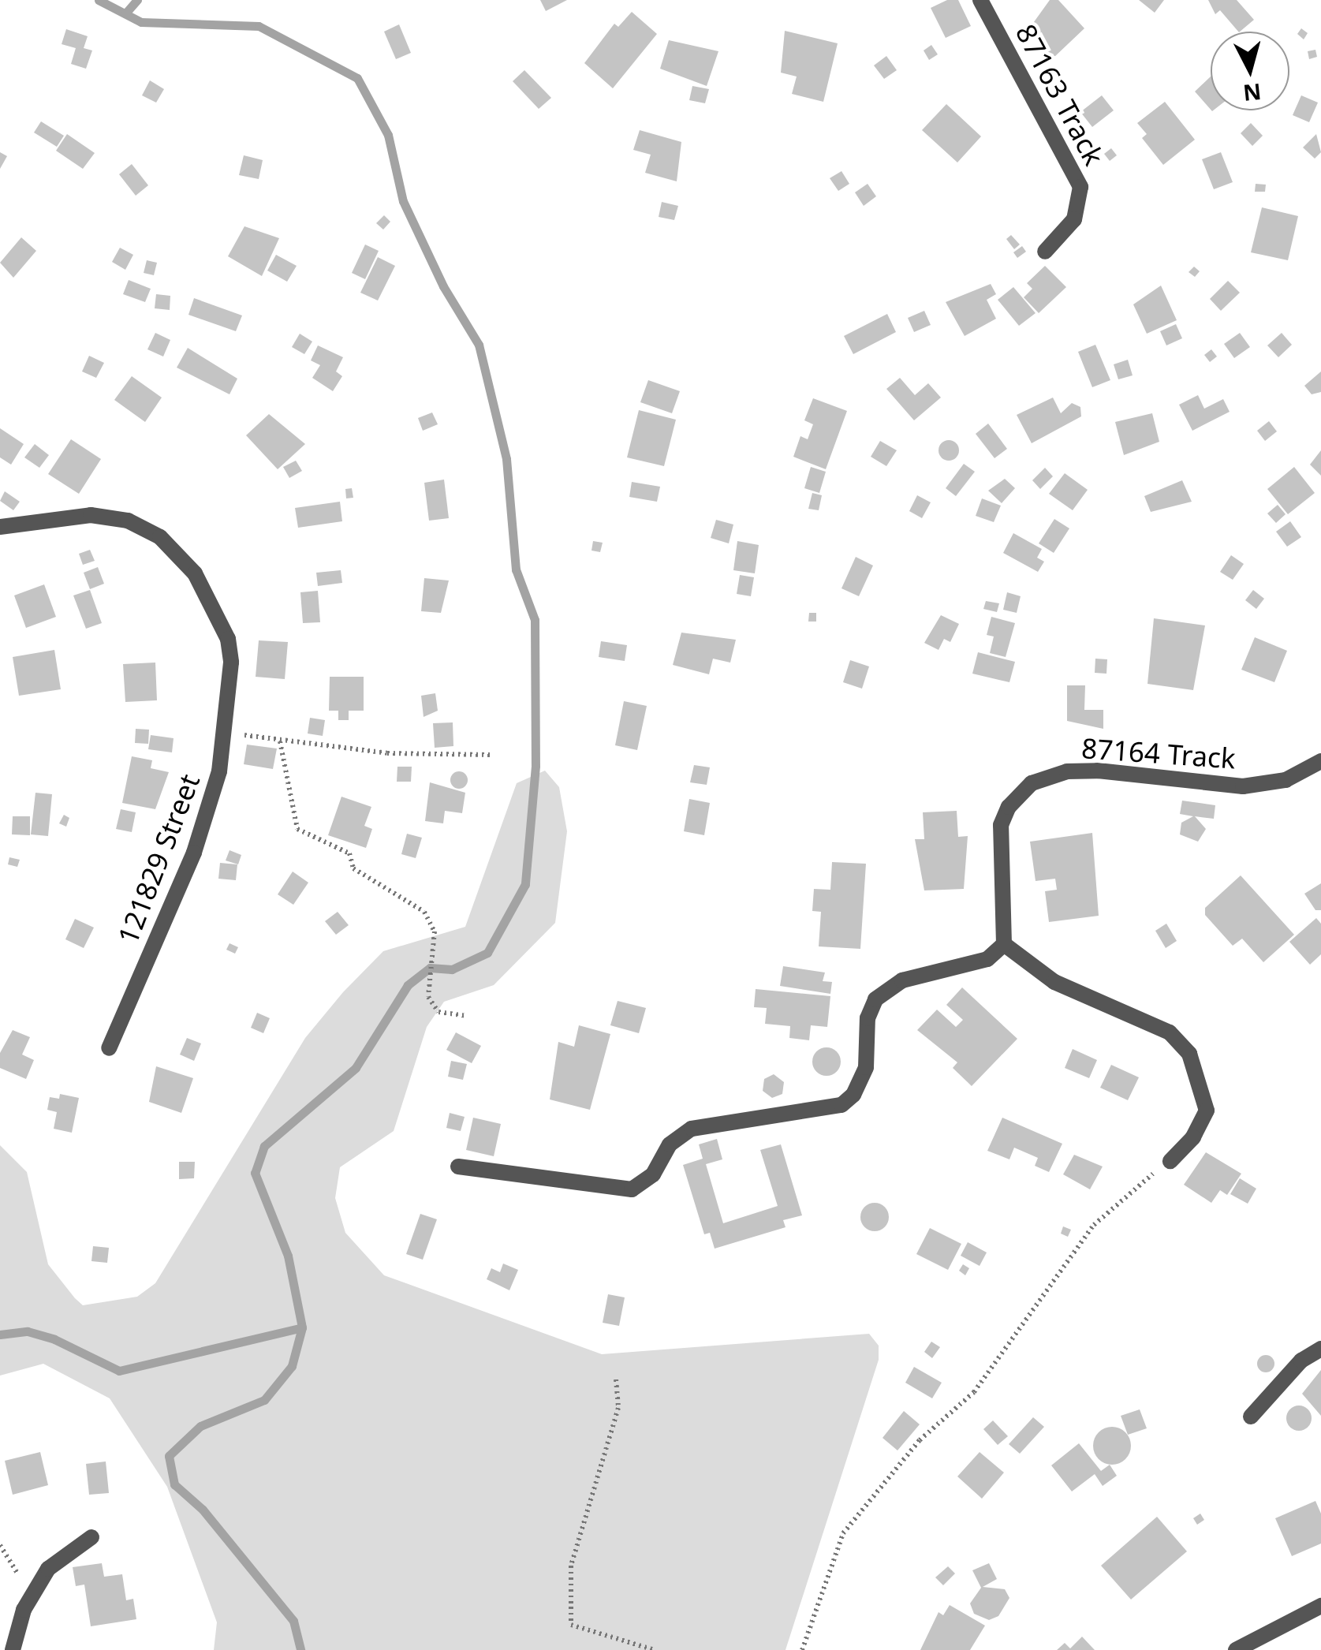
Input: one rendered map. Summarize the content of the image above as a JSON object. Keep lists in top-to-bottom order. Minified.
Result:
{"streets":{"street":["87163 Track","87164 Track","121829 Street"]},"north":"bottom"}
